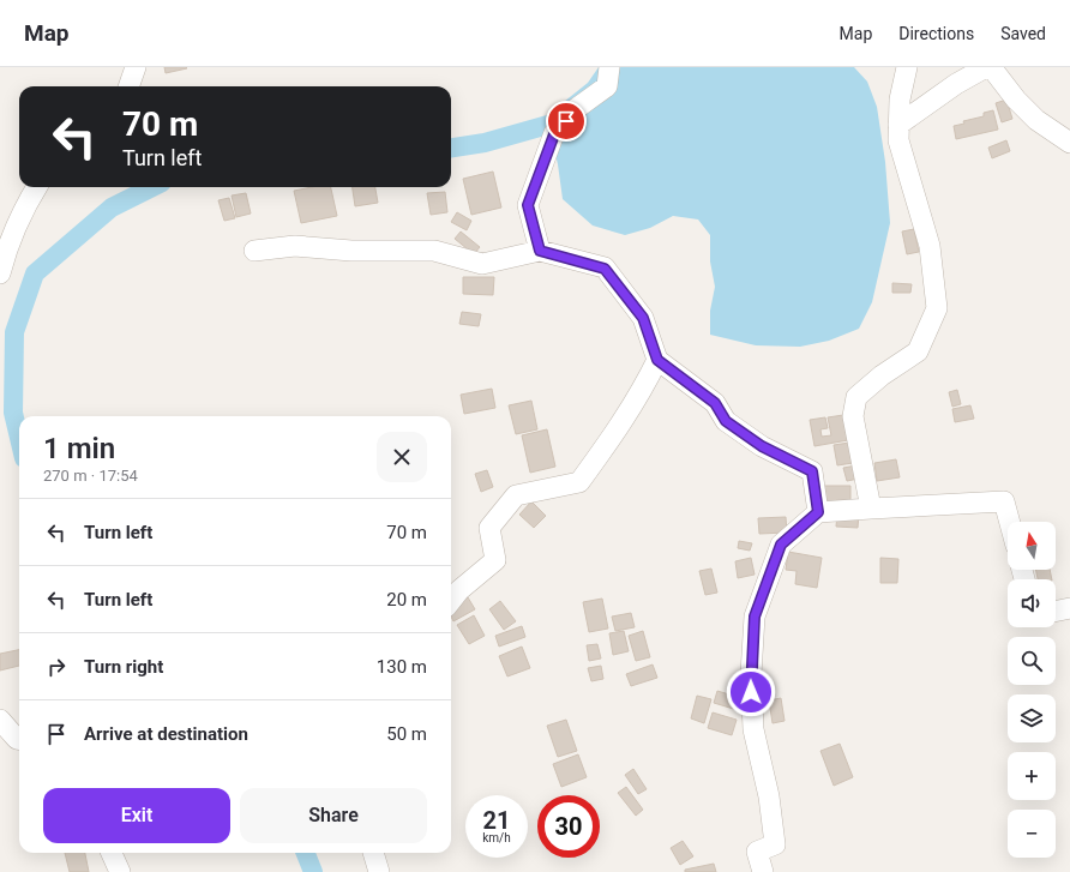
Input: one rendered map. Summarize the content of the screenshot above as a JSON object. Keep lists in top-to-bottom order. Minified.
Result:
{"north":"top","page":{"header":"Map","nav":["Map","Directions","Saved"],"turn":["70 m","Turn left"],"heading":["1 min","270 m · 17:54"],"list":[{"name":"Turn left","value":"70 m"},{"name":"Turn left","value":"20 m"},{"name":"Turn right","value":"130 m"},{"name":"Arrive at destination","value":"50 m"}],"map_buttons":["+","−"],"buttons":["Exit","Share"],"speed":"21 km/h","limit":"30"}}
